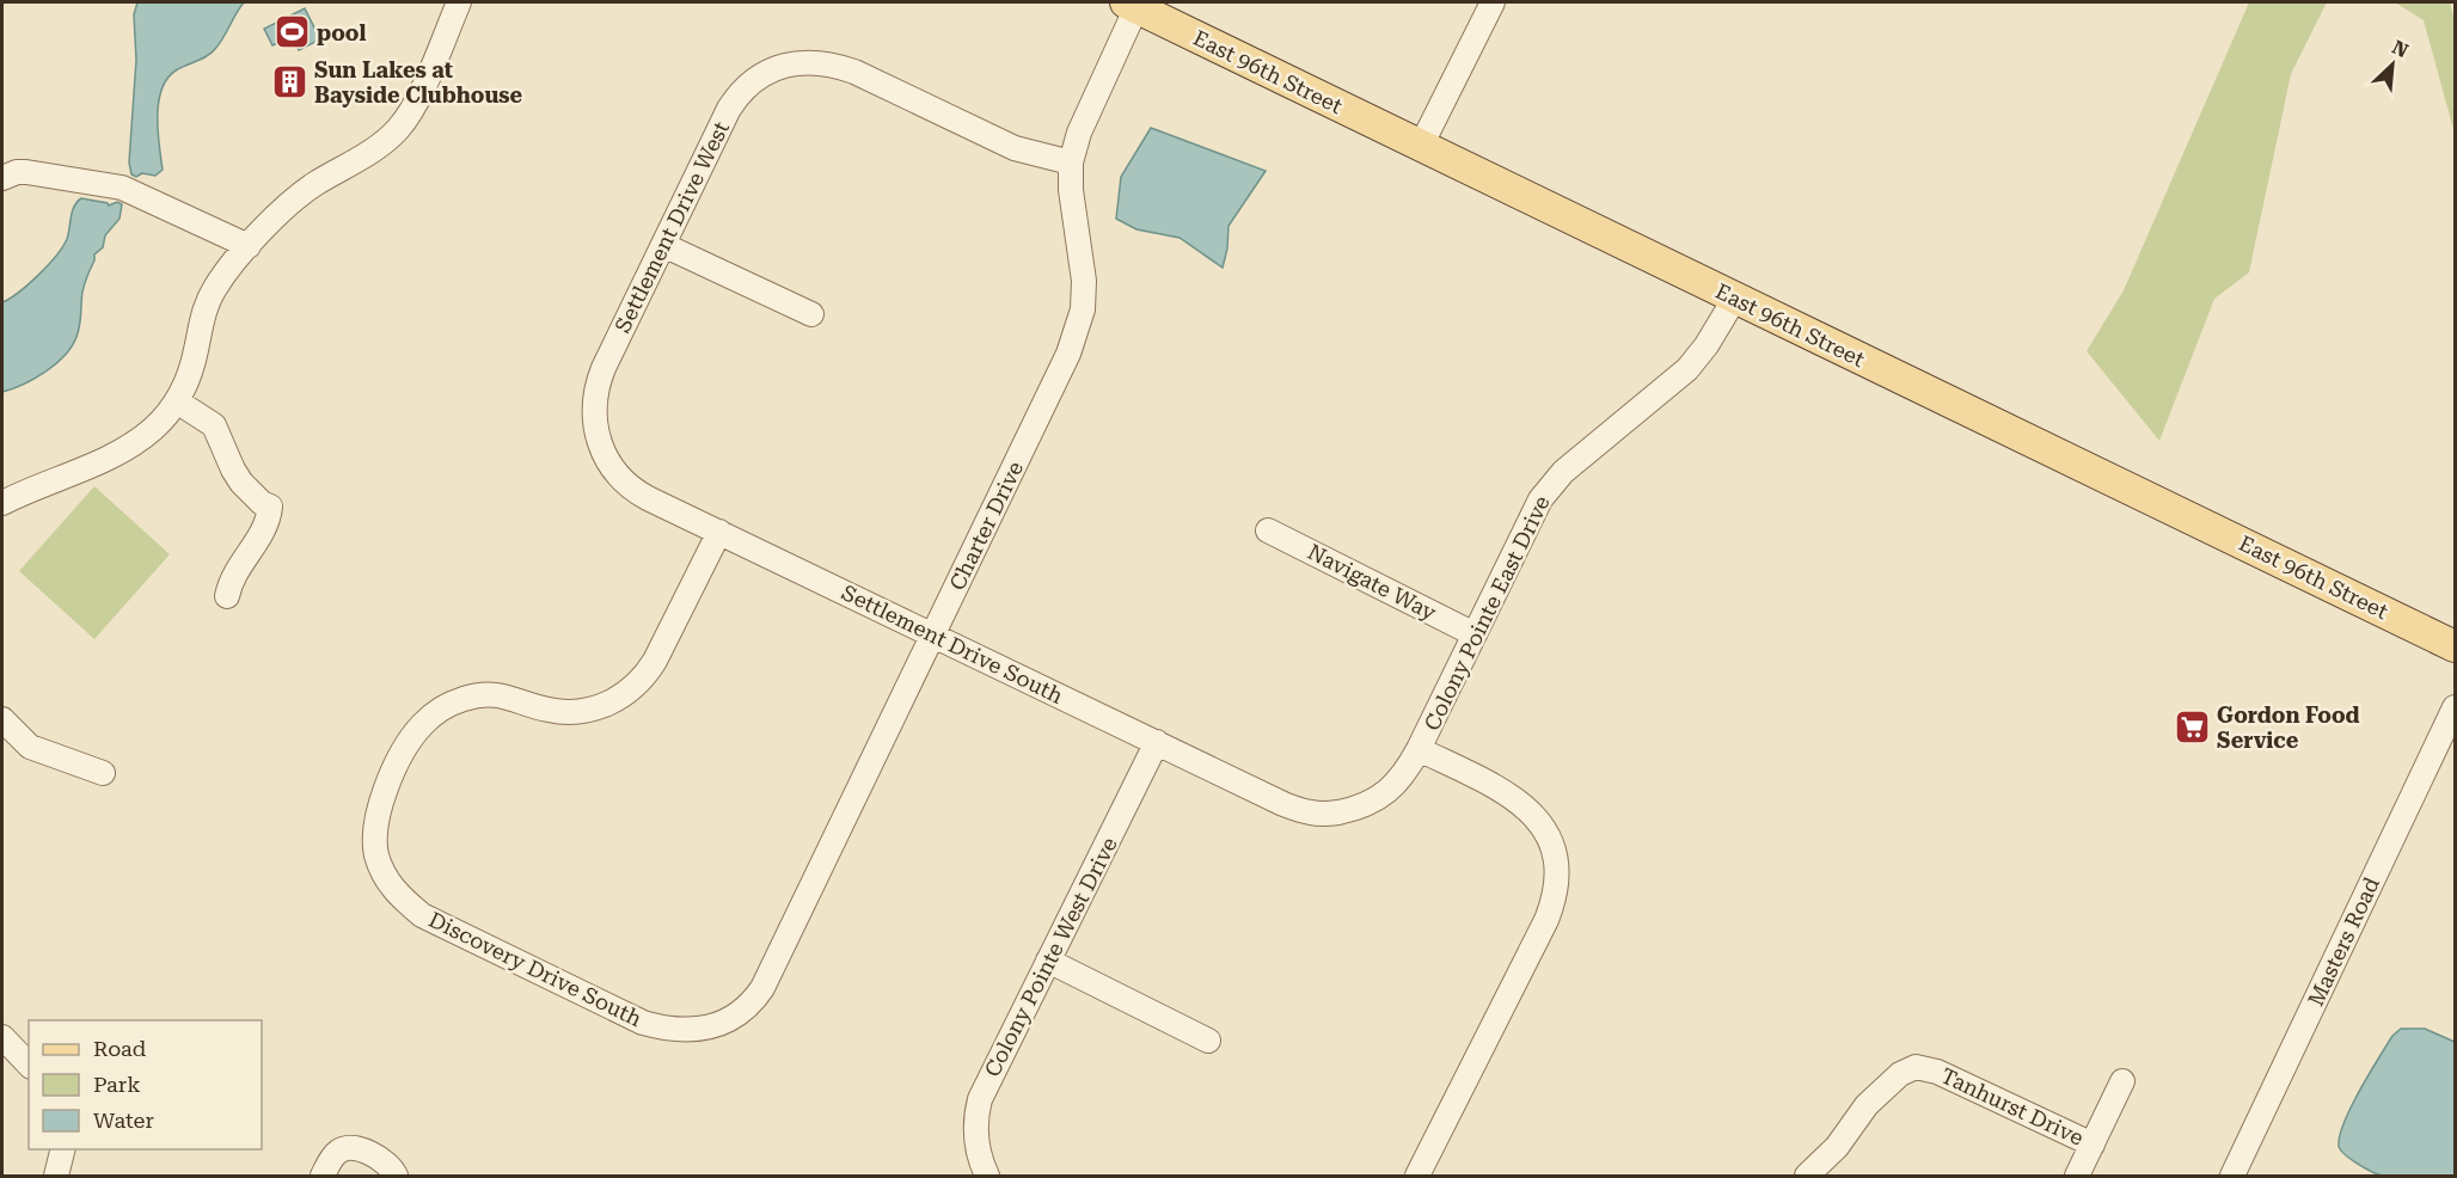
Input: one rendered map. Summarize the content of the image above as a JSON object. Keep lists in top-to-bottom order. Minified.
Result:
{"streets":{"main road":["East 96th Street"],"street":["Settlement Drive West","Charter Drive","Navigate Way","Colony Pointe East Drive","Settlement Drive South","Masters Road","Colony Pointe West Drive","Discovery Drive South","Tanhurst Drive"]},"crossings":[["East 96th Street","Charter Drive"],["East 96th Street","Colony Pointe East Drive"],["Settlement Drive West","Charter Drive"],["Settlement Drive West","Settlement Drive South"],["Charter Drive","Settlement Drive South"],["Charter Drive","Discovery Drive South"],["Navigate Way","Colony Pointe East Drive"],["Colony Pointe East Drive","Settlement Drive South"],["Settlement Drive South","Colony Pointe West Drive"],["Settlement Drive South","Discovery Drive South"]],"places":{"sports":["pool"],"building":["Sun Lakes at Bayside Clubhouse"],"supermarket":["Gordon Food Service"]},"legend":["Road","Park","Water"],"north":"top right"}
